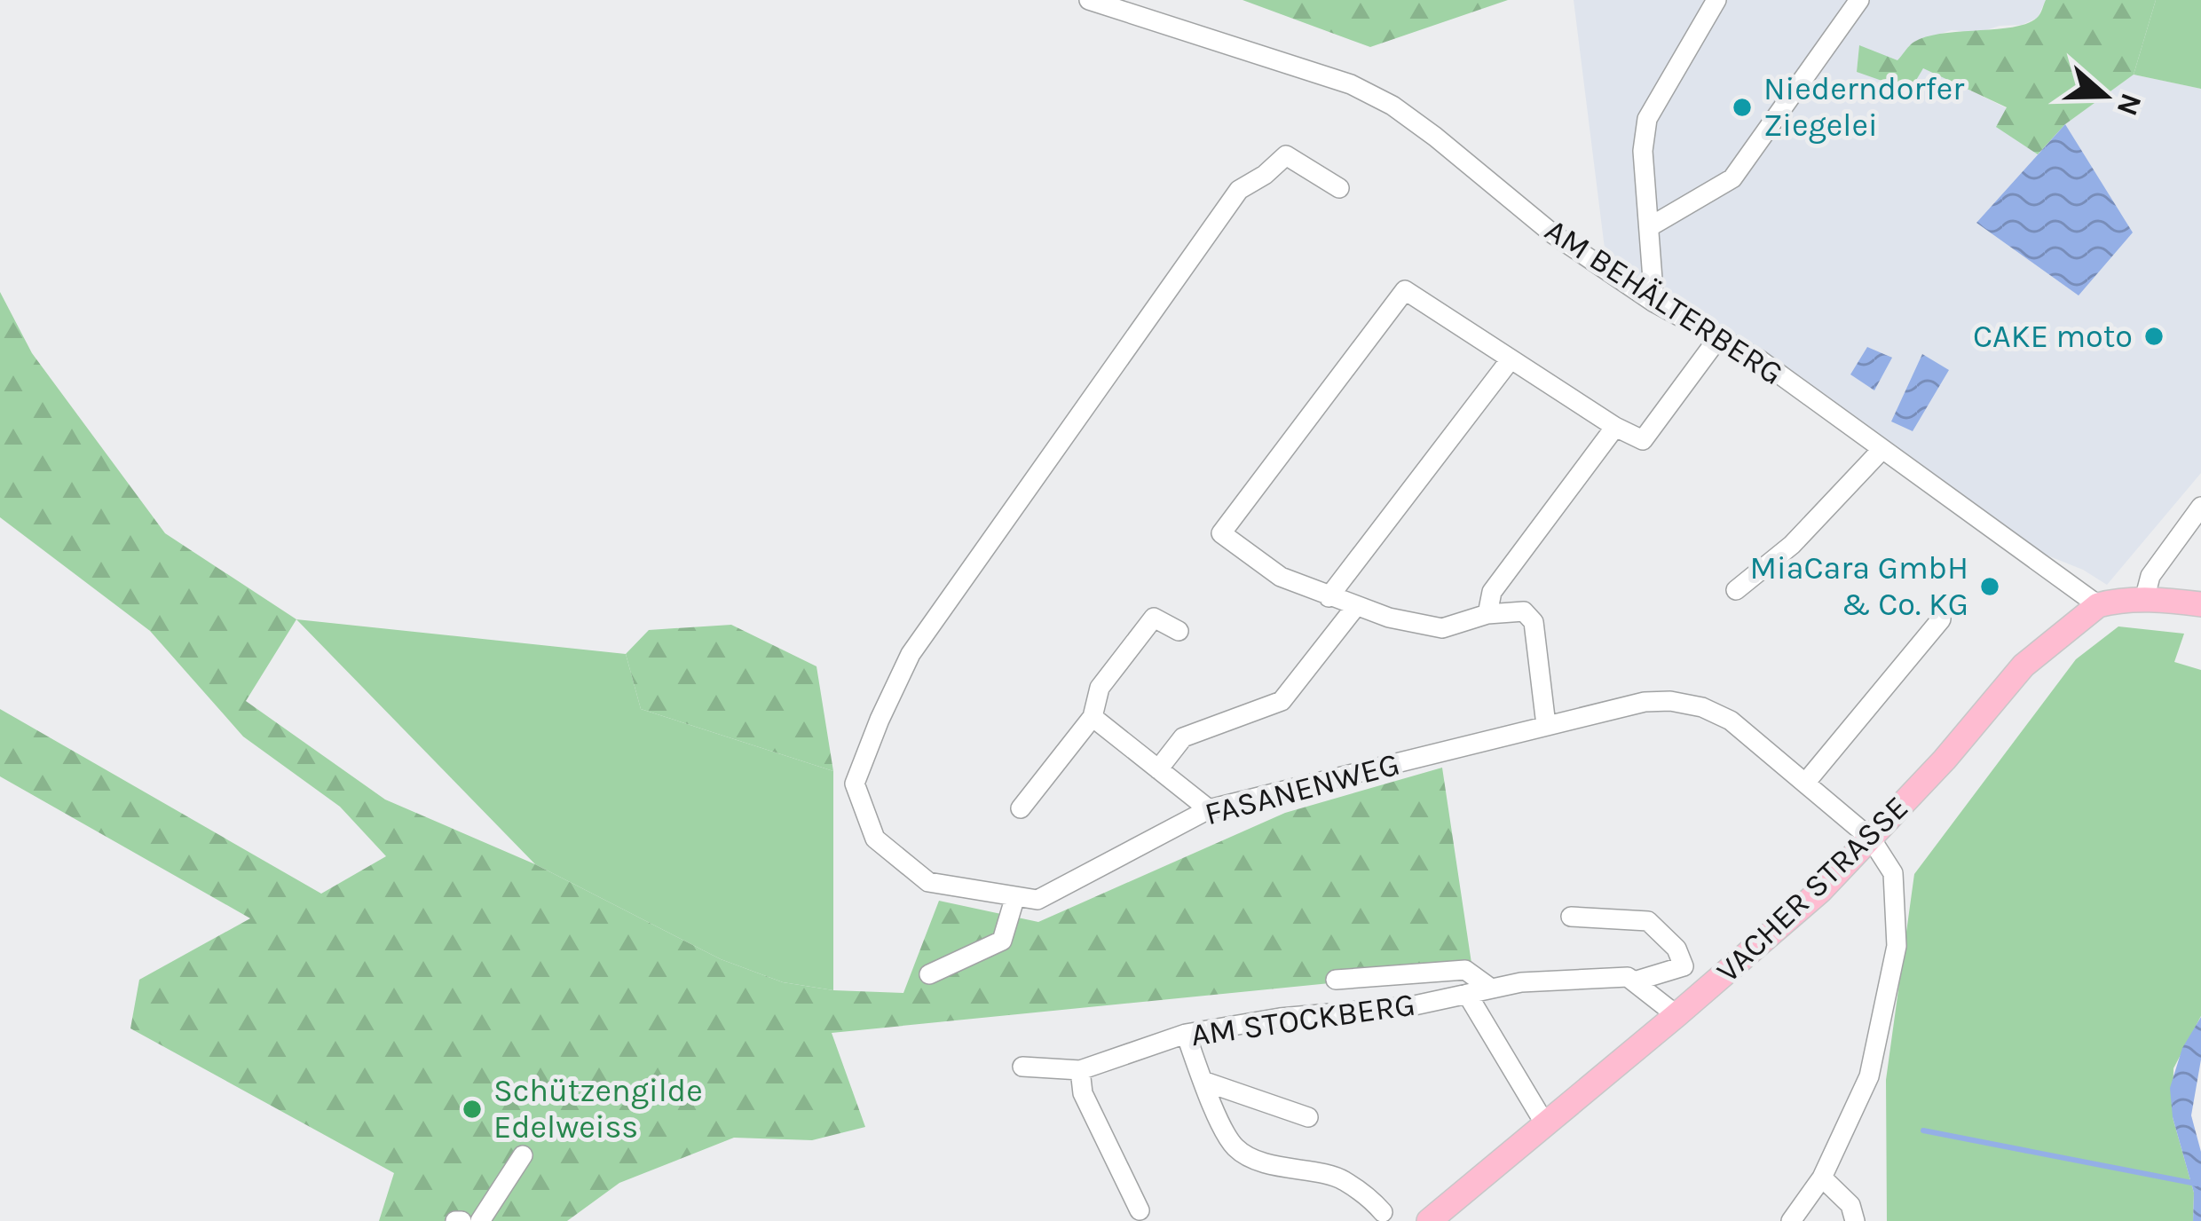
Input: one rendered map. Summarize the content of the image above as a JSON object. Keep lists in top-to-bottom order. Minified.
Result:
{"streets":{"main road":["VACHER STRASSE"],"street":["AM BEHÄLTERBERG","FASANENWEG","AM STOCKBERG"]},"crossings":[["AM BEHÄLTERBERG","VACHER STRASSE"],["FASANENWEG","VACHER STRASSE"]],"places":["Niederndorfer Ziegelei","CAKE moto","MiaCara GmbH & Co. KG","Schützengilde Edelweiss"],"north":"right"}
